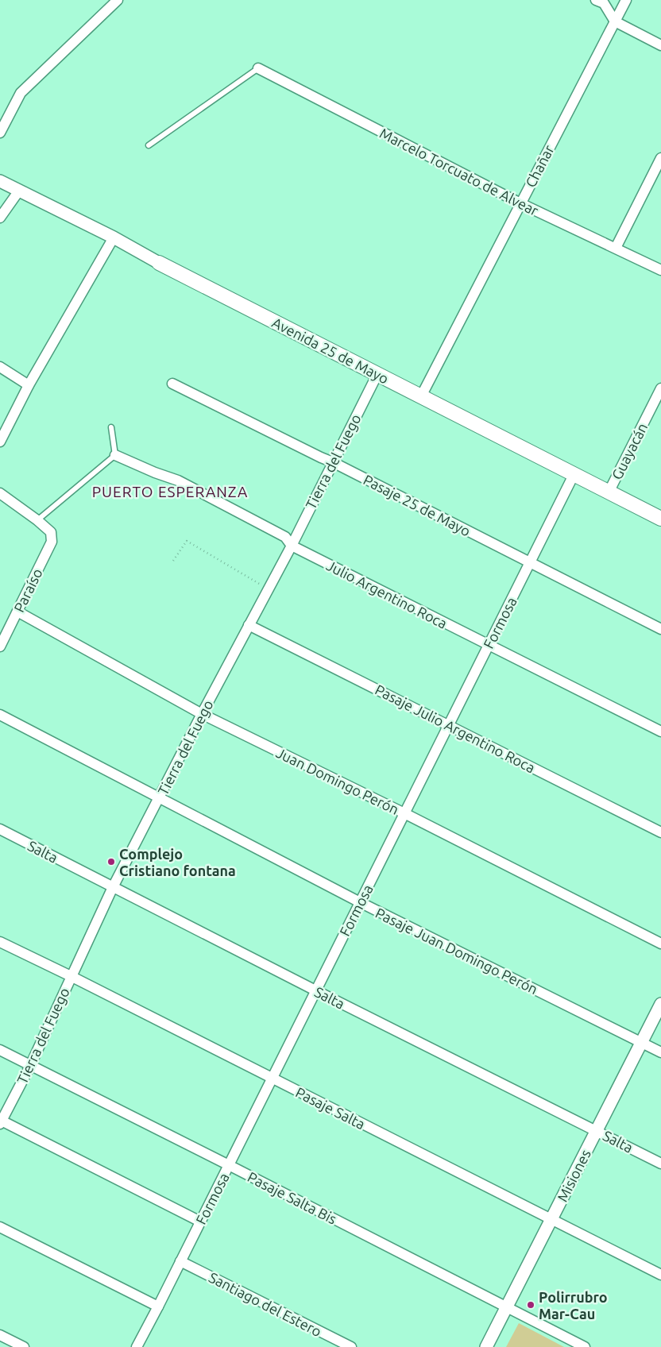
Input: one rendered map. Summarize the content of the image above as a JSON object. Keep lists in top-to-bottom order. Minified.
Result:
{"streets":{"main road":["Avenida 25 de Mayo"],"street":["Chañar","Marcelo Torcuato de Alvear","Guayacán","Tierra del Fuego","Pasaje 25 de Mayo","Paraíso","Julio Argentino Roca","Formosa","Pasaje Julio Argentino Roca","Juan Domingo Perón","Salta","Pasaje Juan Domingo Perón","Pasaje Salta","Misiones","Pasaje Salta Bis","Santiago del Estero"]},"crossings":[["Chañar","Marcelo Torcuato de Alvear"],["Chañar","Avenida 25 de Mayo"],["Avenida 25 de Mayo","Guayacán"],["Avenida 25 de Mayo","Tierra del Fuego"],["Avenida 25 de Mayo","Formosa"],["Tierra del Fuego","Pasaje 25 de Mayo"],["Tierra del Fuego","Julio Argentino Roca"],["Tierra del Fuego","Pasaje Julio Argentino Roca"],["Tierra del Fuego","Juan Domingo Perón"],["Tierra del Fuego","Salta"],["Tierra del Fuego","Pasaje Juan Domingo Perón"],["Tierra del Fuego","Pasaje Salta"],["Tierra del Fuego","Pasaje Salta Bis"],["Pasaje 25 de Mayo","Formosa"],["Paraíso","Juan Domingo Perón"],["Julio Argentino Roca","Formosa"],["Formosa","Pasaje Julio Argentino Roca"],["Formosa","Juan Domingo Perón"],["Formosa","Salta"],["Formosa","Pasaje Juan Domingo Perón"],["Formosa","Pasaje Salta"],["Formosa","Pasaje Salta Bis"],["Formosa","Santiago del Estero"],["Salta","Misiones"],["Pasaje Juan Domingo Perón","Misiones"],["Pasaje Salta","Misiones"],["Misiones","Pasaje Salta Bis"]],"districts":["PUERTO ESPERANZA"],"places":["Complejo Cristiano fontana","Polirrubro Mar-Cau"]}
